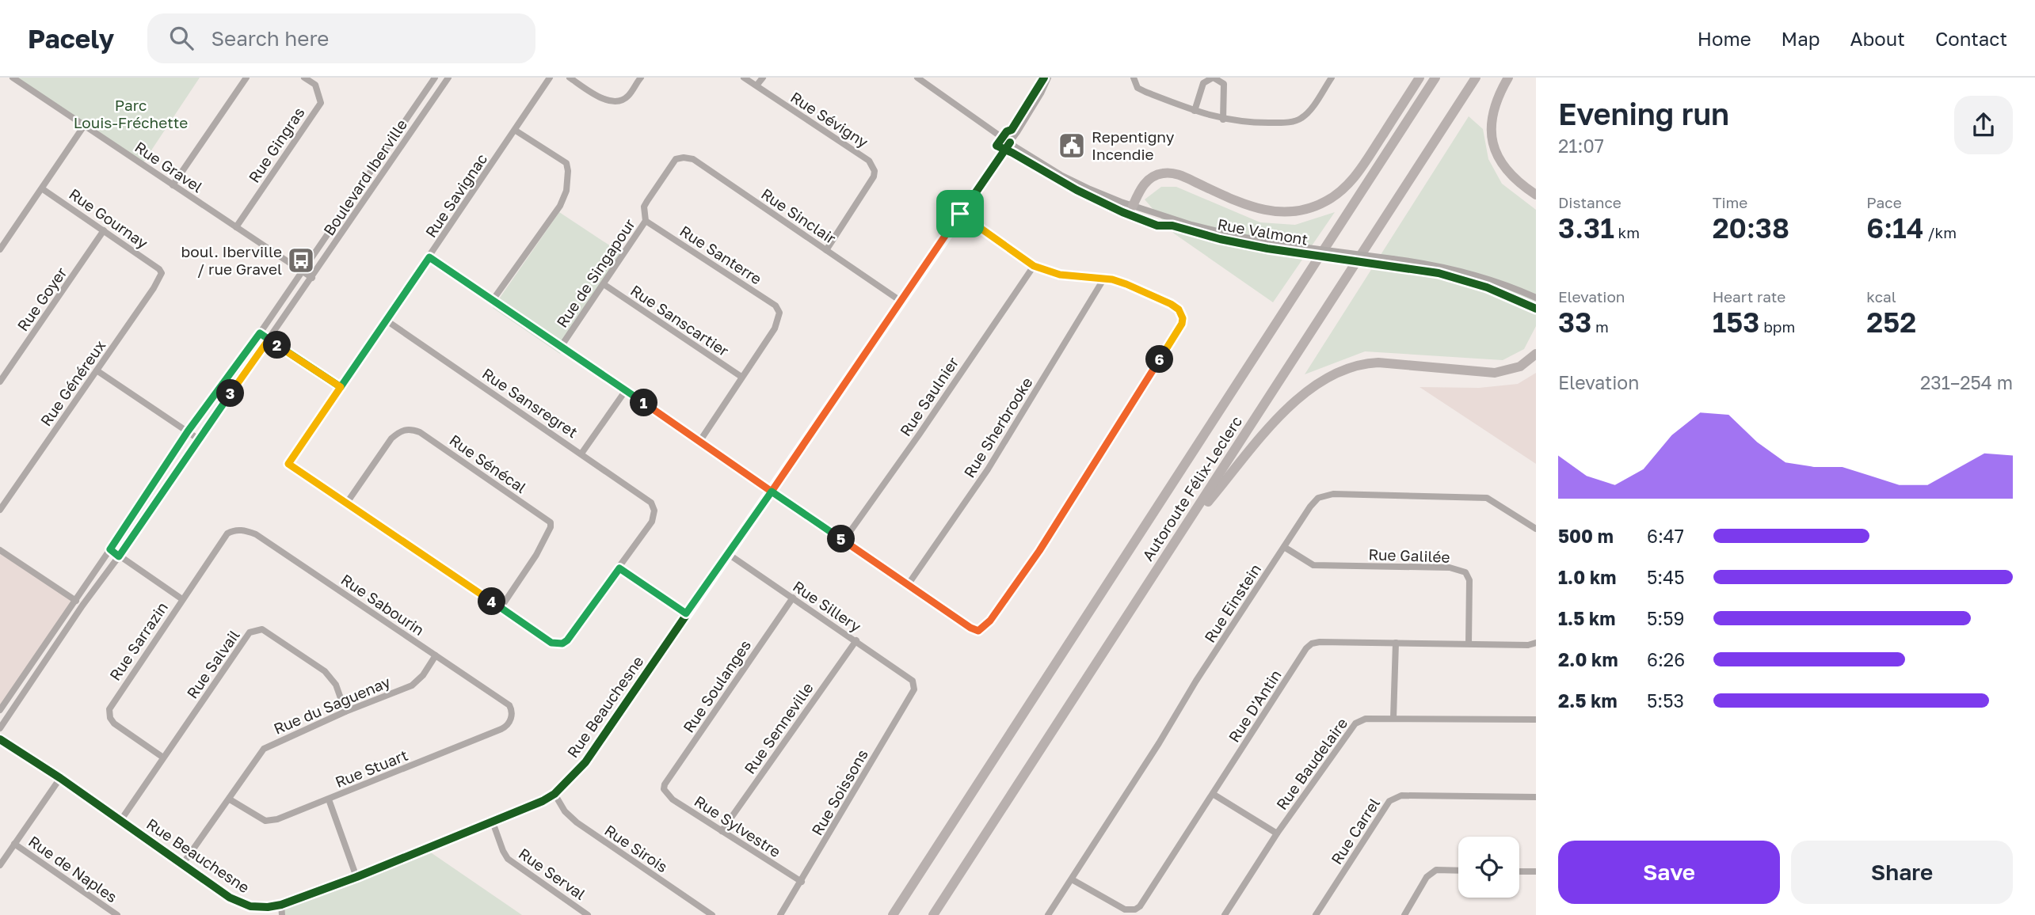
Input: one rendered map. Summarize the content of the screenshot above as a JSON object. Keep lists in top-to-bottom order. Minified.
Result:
{"streets":{"highway":["Autoroute Félix-Leclerc"],"street":["Rue Sévigny","Rue Gingras","Rue Gravel","Boulevard Iberville","Rue Savignac","Rue Sinclair","Rue Gournay","Rue Valmont","Rue Santerre","Rue de Singapour","Rue Goyer","Rue Sanscartier","Rue Généreux","Rue Saulnier","Rue Sansregret","Rue Sherbrooke","Rue Sénécal","Rue Galilée","Rue Einstein","Rue Sabourin","Rue Sillery","Rue Sarrazin","Rue Salvail","Rue Soulanges","Rue du Saguenay","Rue D'Antin","Rue Beauchesne","Rue Senneville","Rue Baudelaire","Rue Stuart","Rue Soissons","Rue Sylvestre","Rue Carrel","Rue Sirois","Rue de Naples","Rue Serval"]},"crossings":[["Rue Sévigny","Rue Sinclair"],["Rue Gingras","Rue Gravel"],["Rue Gravel","Boulevard Iberville"],["Rue Savignac","Rue Sansregret"],["Rue Savignac","Rue Sénécal"],["Rue Sinclair","Rue de Singapour"],["Rue Sinclair","Rue Beauchesne"],["Rue Gournay","Rue Goyer"],["Rue Gournay","Rue Généreux"],["Rue Valmont","Rue Beauchesne"],["Rue Santerre","Rue de Singapour"],["Rue Santerre","Rue Sanscartier"],["Rue de Singapour","Rue Sanscartier"],["Rue Galilée","Rue Einstein"],["Rue Galilée","Rue D'Antin"],["Rue Einstein","Rue D'Antin"],["Rue Sabourin","Rue Sarrazin"],["Rue Sabourin","Rue du Saguenay"],["Rue Sabourin","Rue Stuart"],["Rue Sillery","Rue Soulanges"],["Rue Sillery","Rue Beauchesne"],["Rue Sillery","Rue Senneville"],["Rue Sillery","Rue Soissons"],["Rue Sarrazin","Rue Salvail"],["Rue Salvail","Rue du Saguenay"],["Rue Salvail","Rue Beauchesne"],["Rue Soulanges","Rue Sylvestre"],["Rue du Saguenay","Rue Beauchesne"],["Rue du Saguenay","Rue Stuart"],["Rue Beauchesne","Rue Sirois"],["Rue Beauchesne","Rue Serval"],["Rue Senneville","Rue Sylvestre"],["Rue Soissons","Rue Sylvestre"]],"parks":["Parc Louis-Fréchette"],"places":{"public building":["Repentigny Incendie"],"bus stop":["boul. Iberville / rue Gravel"]},"page":{"header":"Pacely","search":"Search here","nav":["Home","Map","About","Contact"],"heading":["Evening run","21:07"],"stats":[["Distance","3.31 km"],["Time","20:38"],["Pace","6:14 /km"],["Elevation","33 m"],["Heart rate","153 bpm"],["kcal","252"]],"pins":["2","6","3","1","5","4"],"chart":["Elevation","231–254 m"],"list":[{"name":"500 m","note":"6:47"},{"name":"1.0 km","note":"5:45"},{"name":"1.5 km","note":"5:59"},{"name":"2.0 km","note":"6:26"},{"name":"2.5 km","note":"5:53"}],"buttons":["Save","Share"]}}
